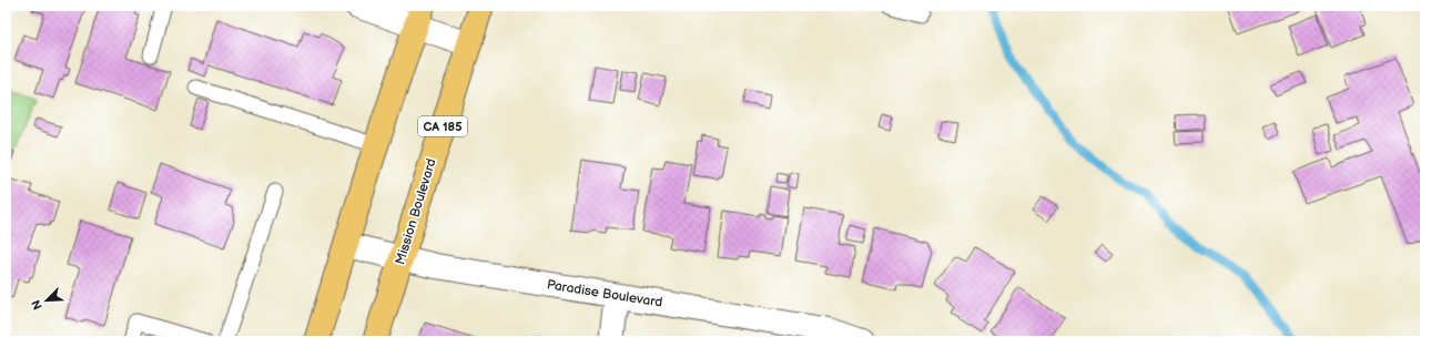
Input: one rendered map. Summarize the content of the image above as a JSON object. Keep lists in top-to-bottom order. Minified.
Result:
{"streets":{"main road":["CA 185","Mission Boulevard"],"street":["Paradise Boulevard"]},"crossings":[["Mission Boulevard","Paradise Boulevard"]],"north":"bottom left"}
